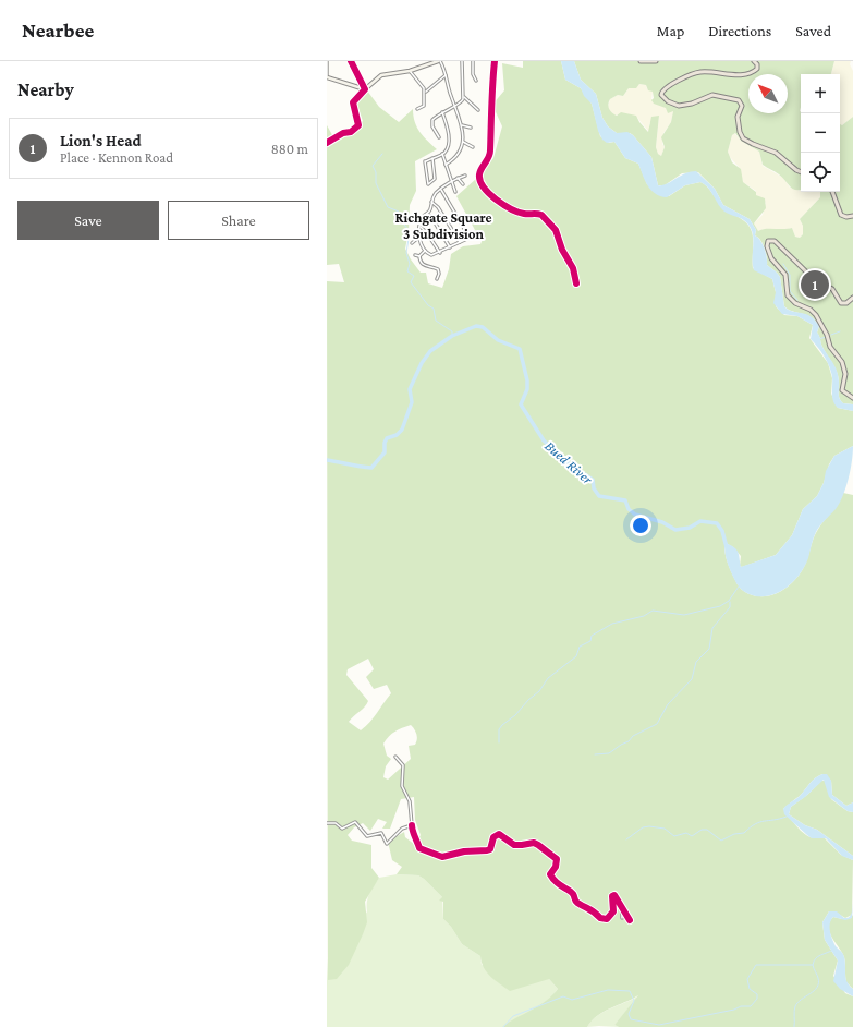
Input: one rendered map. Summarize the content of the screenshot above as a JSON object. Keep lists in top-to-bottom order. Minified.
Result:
{"districts":["Richgate Square 3 Subdivision"],"water":["Bued River"],"north":"top left","page":{"header":"Nearbee","nav":["Map","Directions","Saved"],"heading":"Nearby","map_buttons":["+","−"],"list":[{"mark":"1","name":"Lion's Head","note":"Place · Kennon Road","value":"880 m"}],"buttons":["Save","Share"],"pins":"1"}}
